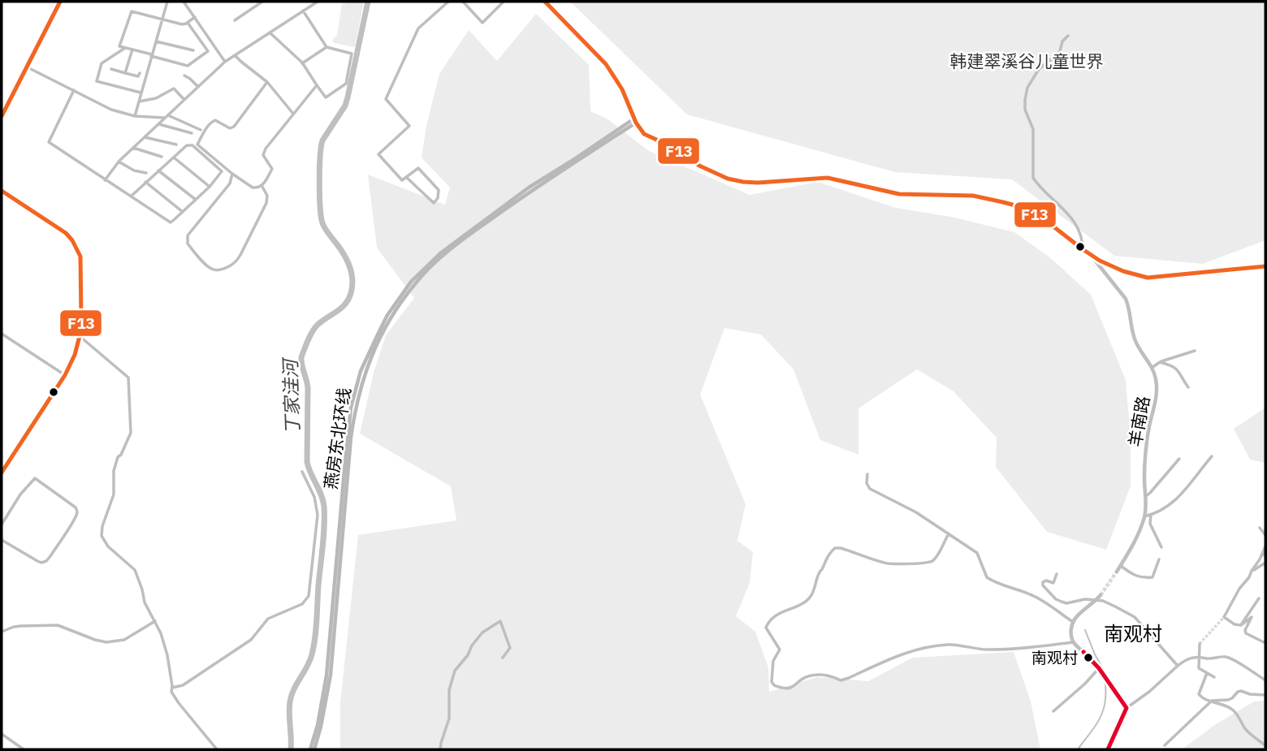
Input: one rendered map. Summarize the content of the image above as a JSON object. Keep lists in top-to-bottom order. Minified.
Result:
{"streets":{"main road":["燕房东北环线"],"street":["羊南路"]},"districts":["南观村"],"water":["丁家洼河"],"parks":["韩建翠溪谷儿童世界"],"places":["南观村"],"lines":["transit line F13"]}
